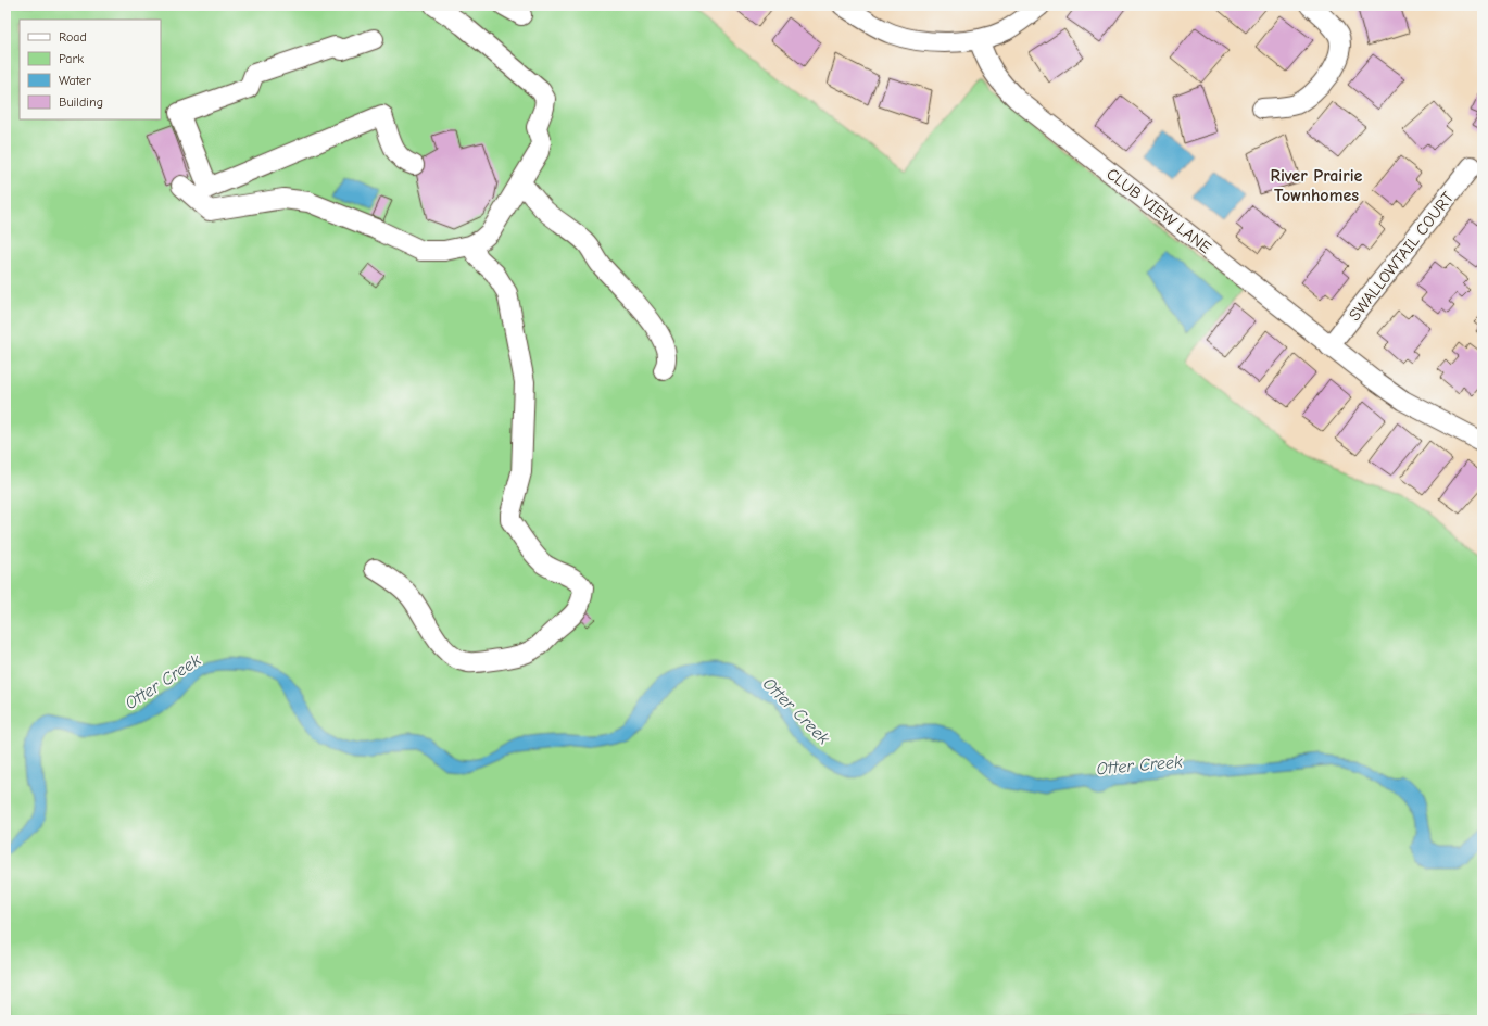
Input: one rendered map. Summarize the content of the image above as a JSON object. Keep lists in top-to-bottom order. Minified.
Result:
{"streets":{"street":["CLUB VIEW LANE","SWALLOWTAIL COURT"]},"crossings":[["CLUB VIEW LANE","SWALLOWTAIL COURT"]],"districts":["River Prairie Townhomes"],"water":["Otter Creek"],"legend":["Road","Park","Water","Building"]}
